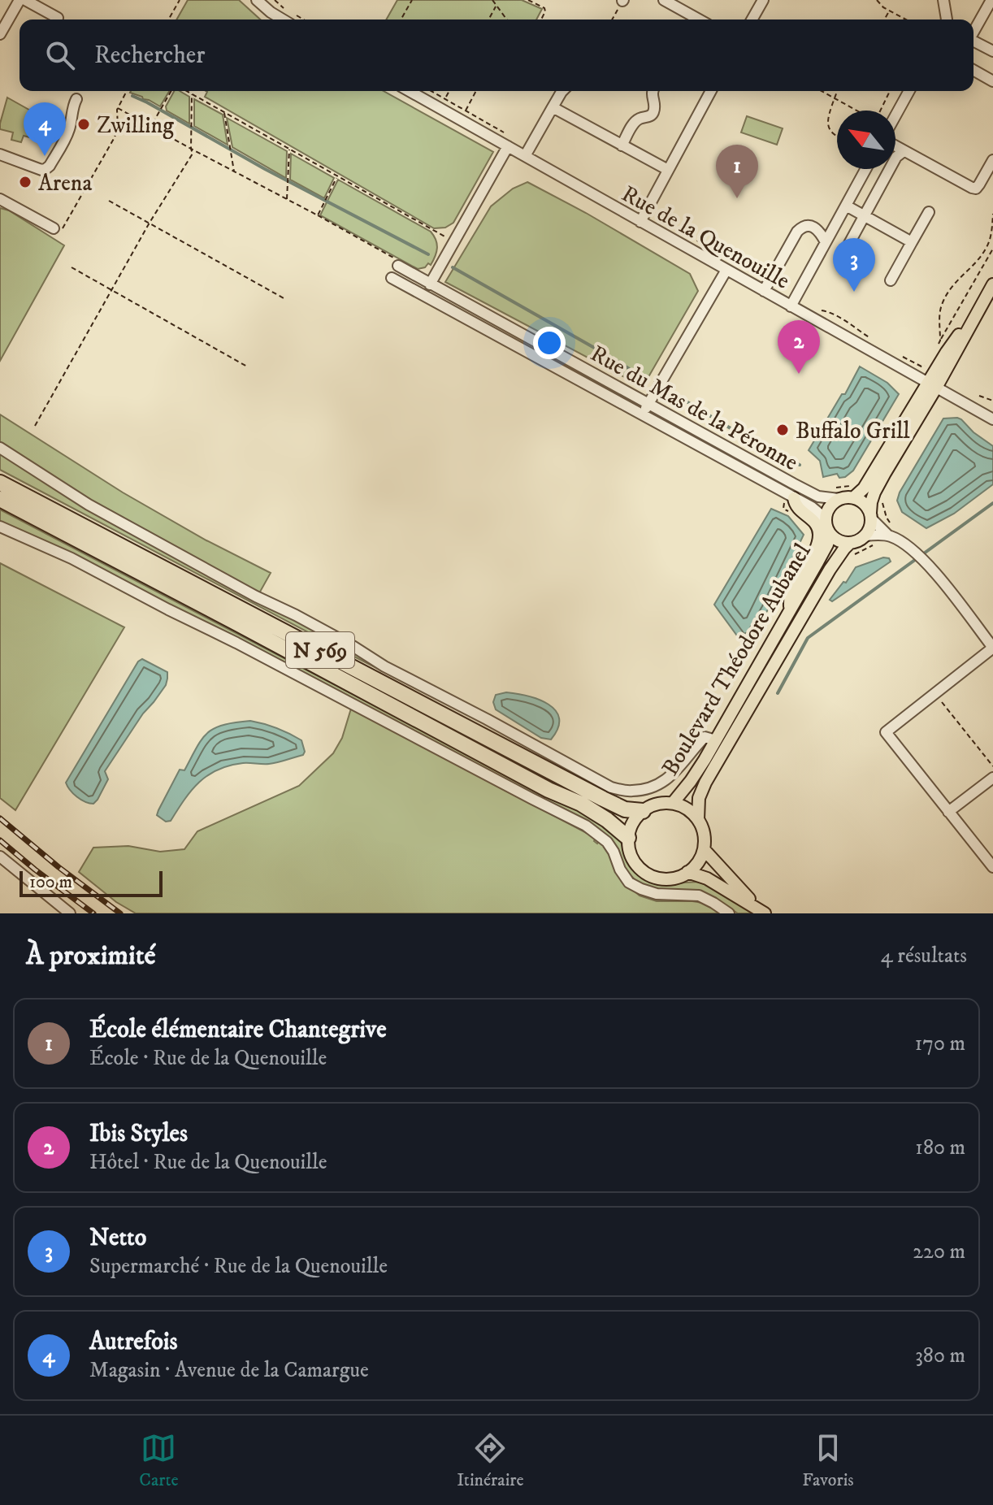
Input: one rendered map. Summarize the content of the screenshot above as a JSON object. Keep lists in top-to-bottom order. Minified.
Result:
{"streets":{"highway":["N 569"],"main road":["Boulevard Théodore Aubanel"],"street":["Rue de la Quenouille","Rue du Mas de la Péronne"]},"crossings":[["Rue du Mas de la Péronne","Boulevard Théodore Aubanel"],["N 569","Boulevard Théodore Aubanel"]],"places":["Zwilling","Arena","Buffalo Grill"],"scale_bar":"100 m","north":"top left","page":{"search":"Rechercher","pins":["4","1","3","2"],"scale":"100 m","heading":["À proximité","4 résultats"],"list":[{"mark":"1","name":"École élémentaire Chantegrive","note":"École · Rue de la Quenouille","value":"170 m"},{"mark":"2","name":"Ibis Styles","note":"Hôtel · Rue de la Quenouille","value":"180 m"},{"mark":"3","name":"Netto","note":"Supermarché · Rue de la Quenouille","value":"220 m"},{"mark":"4","name":"Autrefois","note":"Magasin · Avenue de la Camargue","value":"380 m"}],"nav":["Carte","Itinéraire","Favoris"]}}
